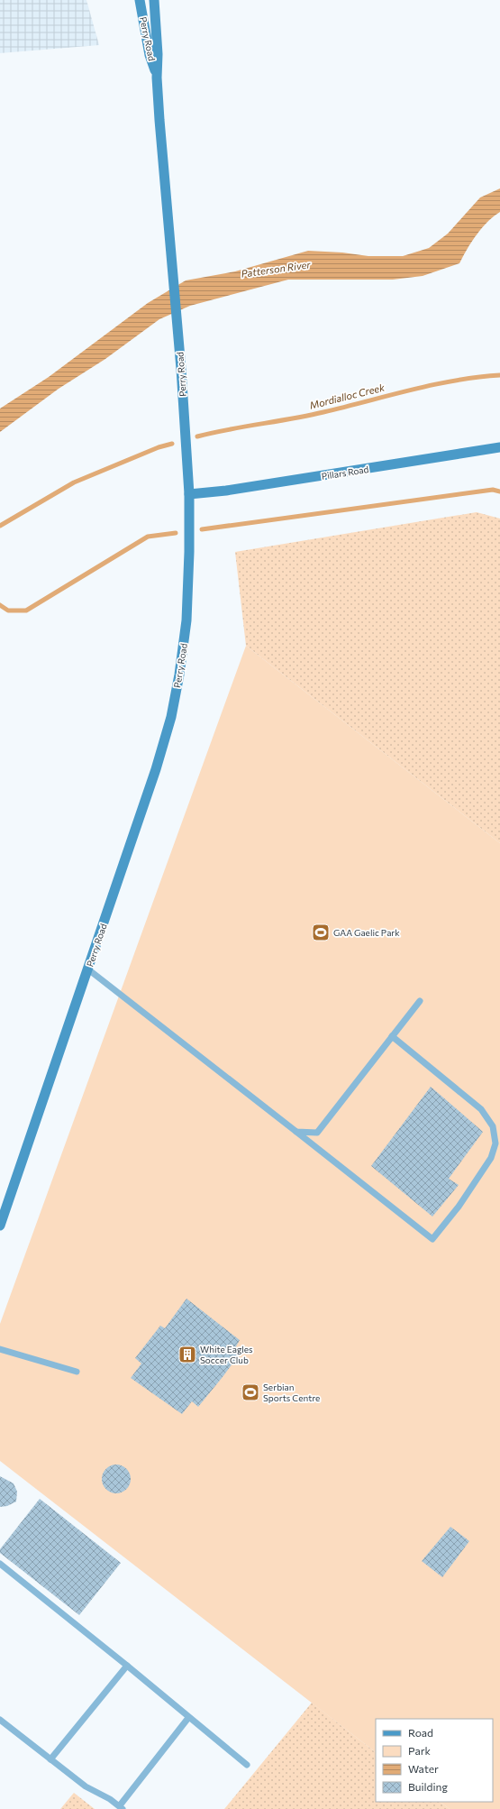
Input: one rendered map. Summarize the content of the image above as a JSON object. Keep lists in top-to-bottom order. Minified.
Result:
{"streets":{"main road":["Perry Road","Pillars Road"]},"crossings":[["Perry Road","Pillars Road"]],"water":["Patterson River","Mordialloc Creek"],"places":{"sports":["GAA Gaelic Park","Serbian Sports Centre"],"building":["White Eagles Soccer Club"]},"legend":["Road","Park","Water","Building"]}
